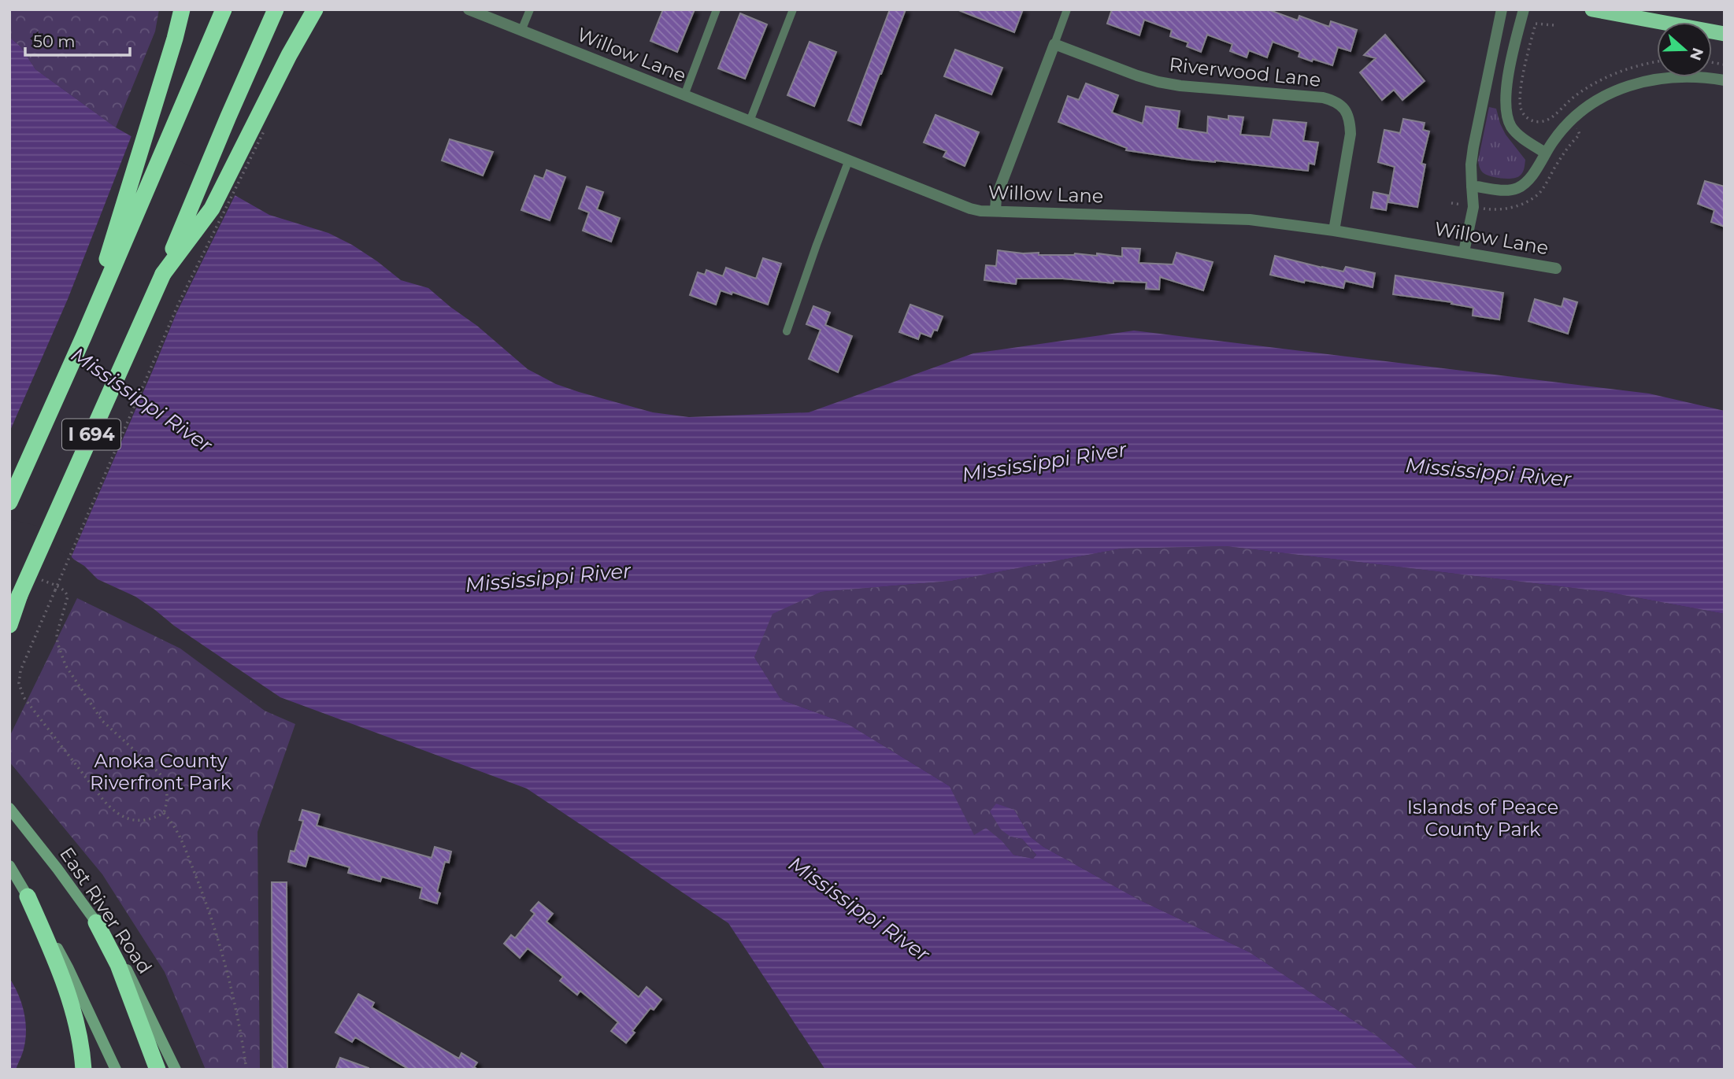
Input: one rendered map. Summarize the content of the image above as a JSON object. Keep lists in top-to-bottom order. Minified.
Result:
{"streets":{"highway":["I 694"],"main road":["East River Road"],"street":["Willow Lane","Riverwood Lane"]},"crossings":[["Willow Lane","Riverwood Lane"]],"water":["Mississippi River"],"parks":["Anoka County Riverfront Park","Islands of Peace County Park"],"scale_bar":"50 m","north":"right"}
